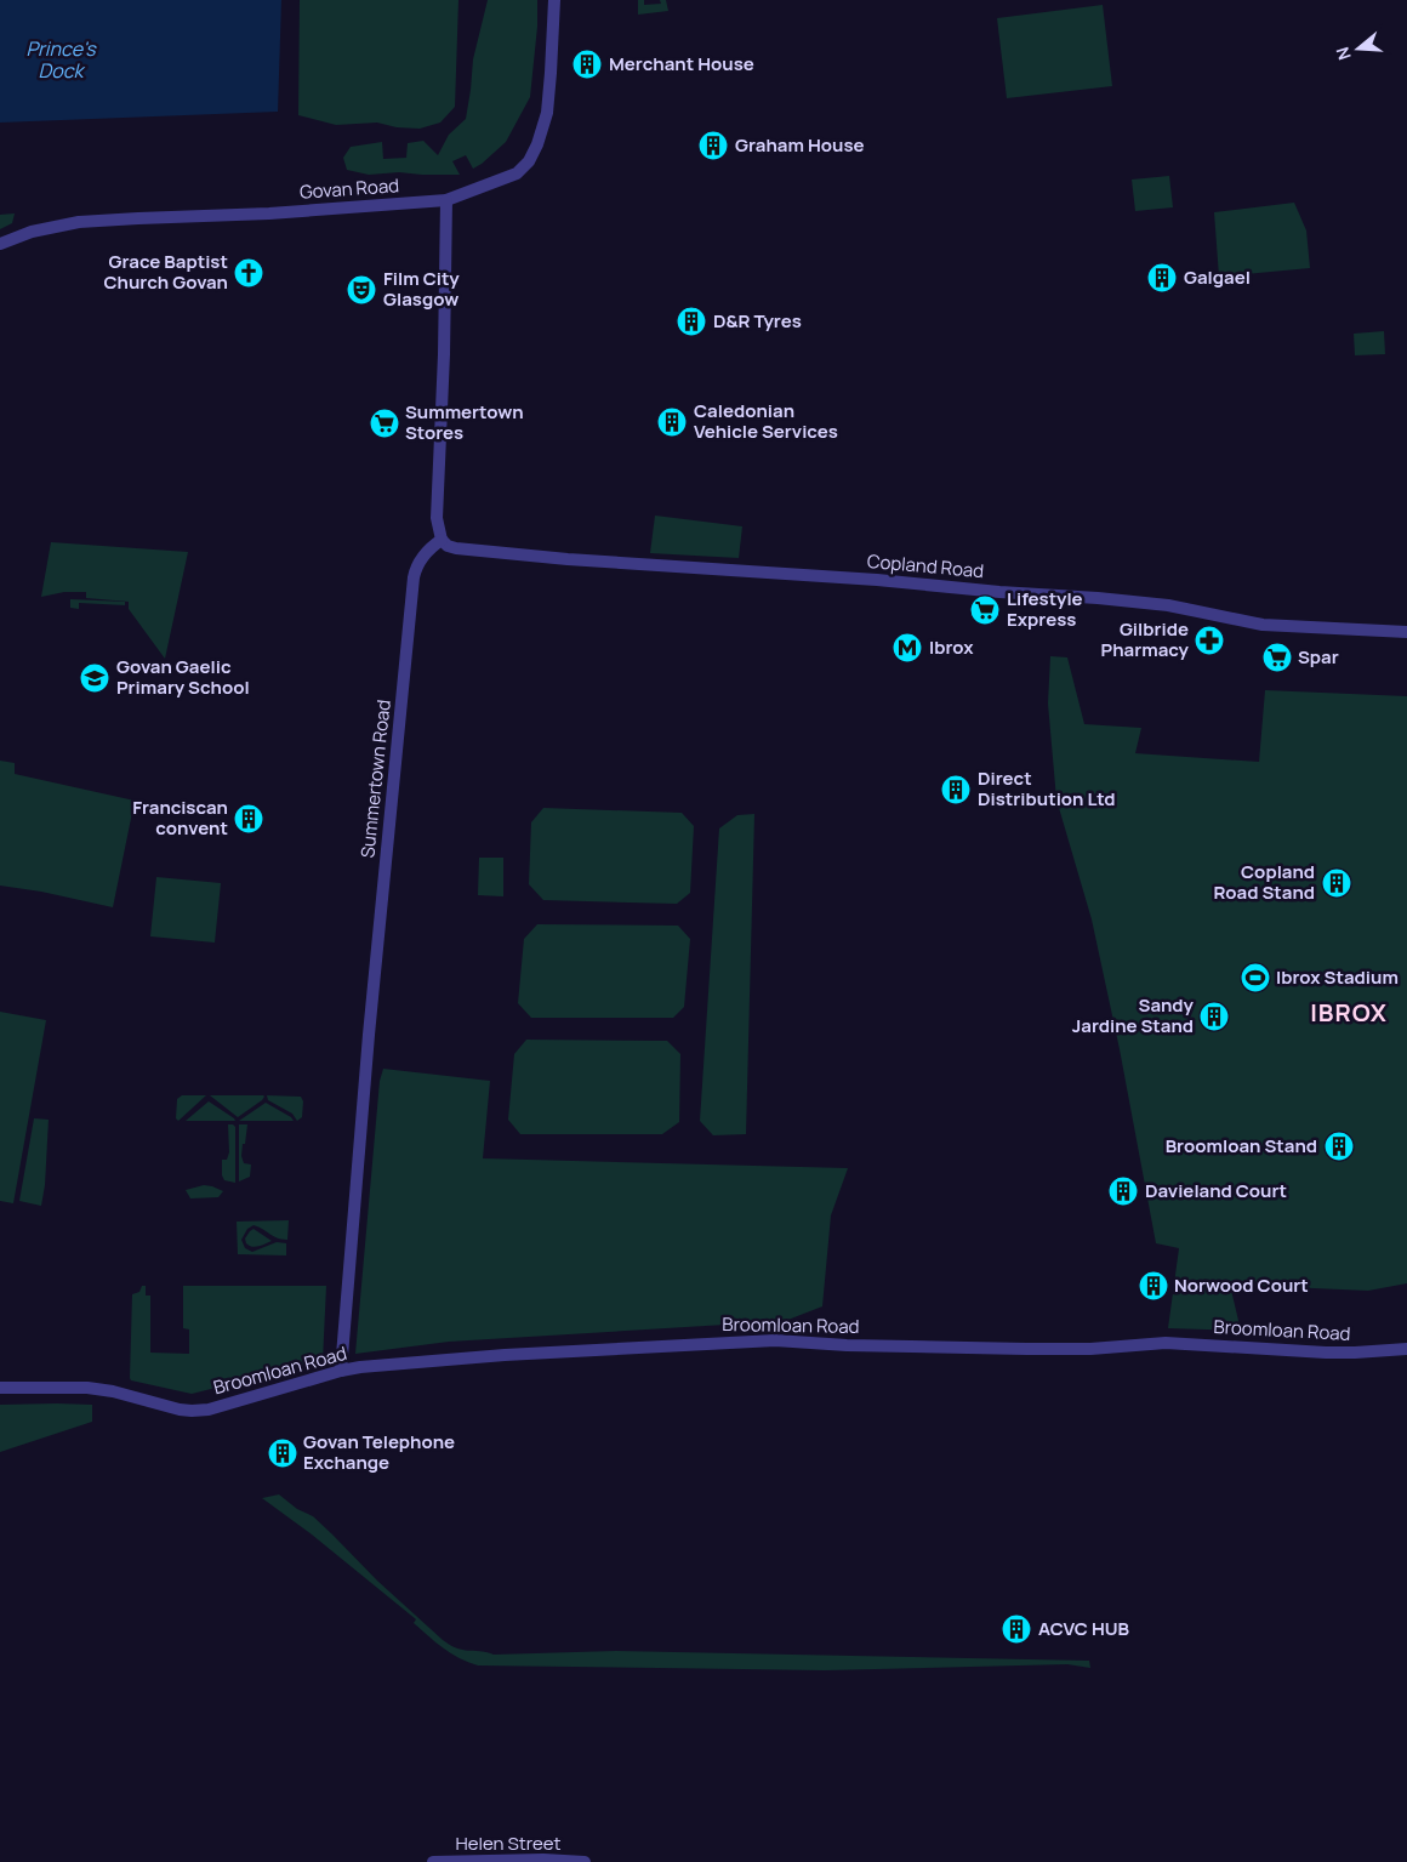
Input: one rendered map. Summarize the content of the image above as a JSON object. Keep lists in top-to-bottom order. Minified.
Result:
{"streets":{"street":["Govan Road","Copland Road","Summertown Road","Broomloan Road","Helen Street"]},"crossings":[["Copland Road","Summertown Road"],["Summertown Road","Broomloan Road"]],"districts":["IBROX"],"water":["Prince's Dock"],"places":{"building":["Merchant House","Graham House","Galgael","D&R Tyres","Caledonian Vehicle Services","Direct Distribution Ltd","Franciscan convent","Copland Road Stand","Sandy Jardine Stand","Broomloan Stand","Davieland Court","Norwood Court","Govan Telephone Exchange","ACVC HUB"],"church":["Grace Baptist Church Govan"],"theatre":["Film City Glasgow"],"supermarket":["Summertown Stores","Lifestyle Express","Spar"],"pharmacy":["Gilbride Pharmacy"],"metro station":["Ibrox"],"school or university":["Govan Gaelic Primary School"],"sports":["Ibrox Stadium"]},"north":"left"}
